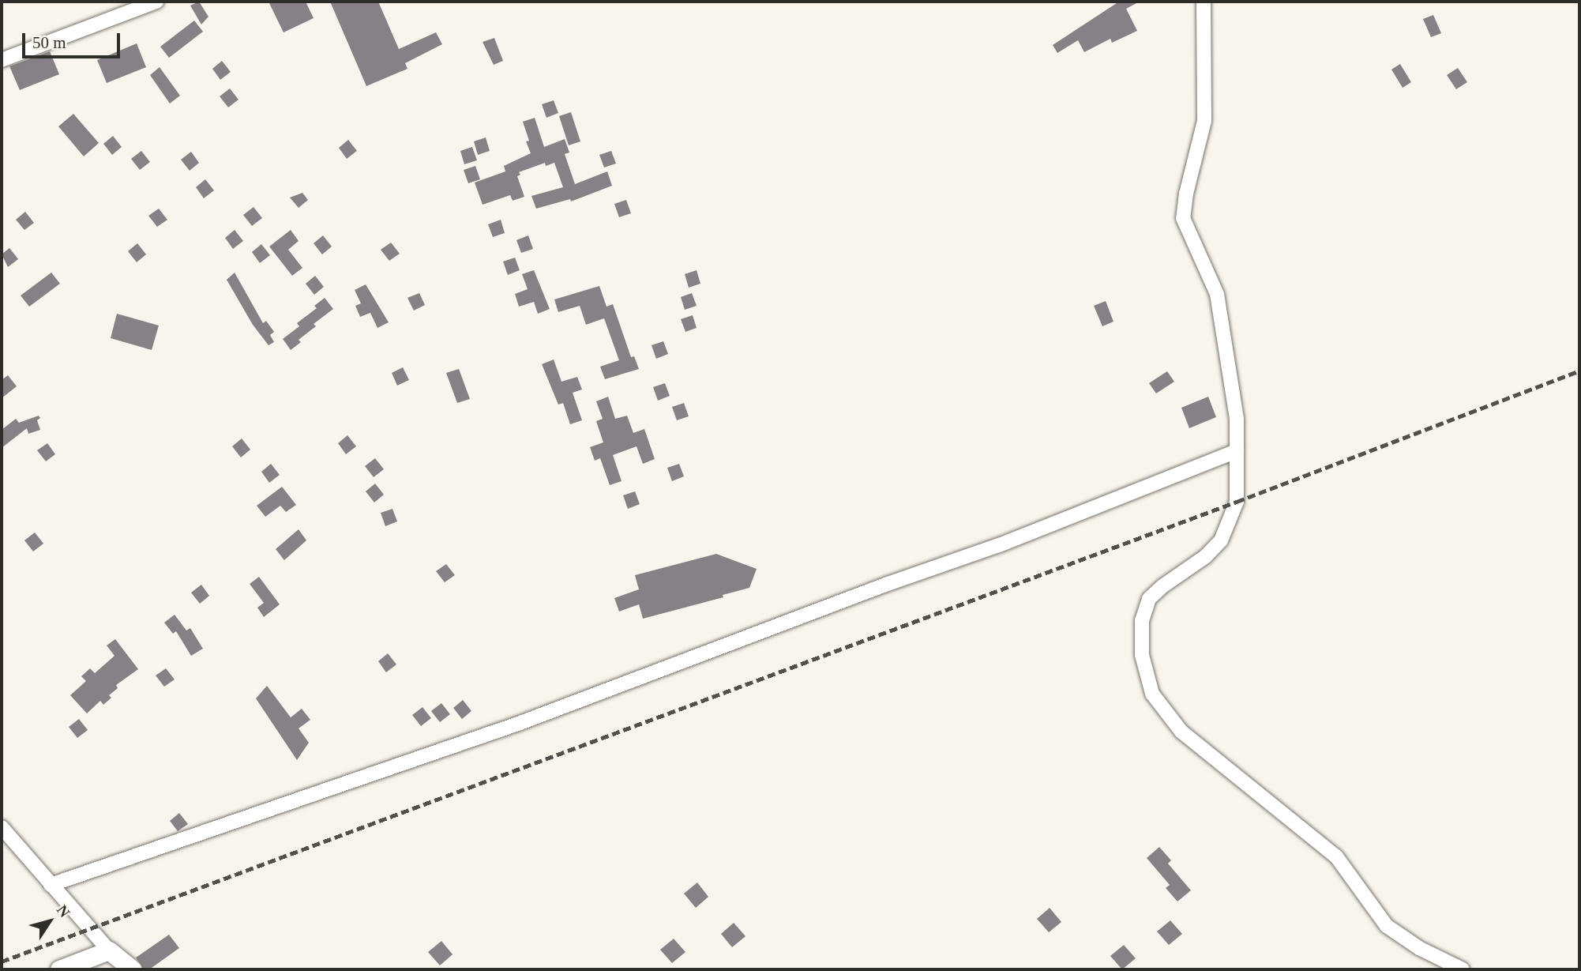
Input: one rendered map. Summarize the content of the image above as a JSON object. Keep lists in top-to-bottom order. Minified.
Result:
{"scale_bar":"50 m","north":"top right"}
